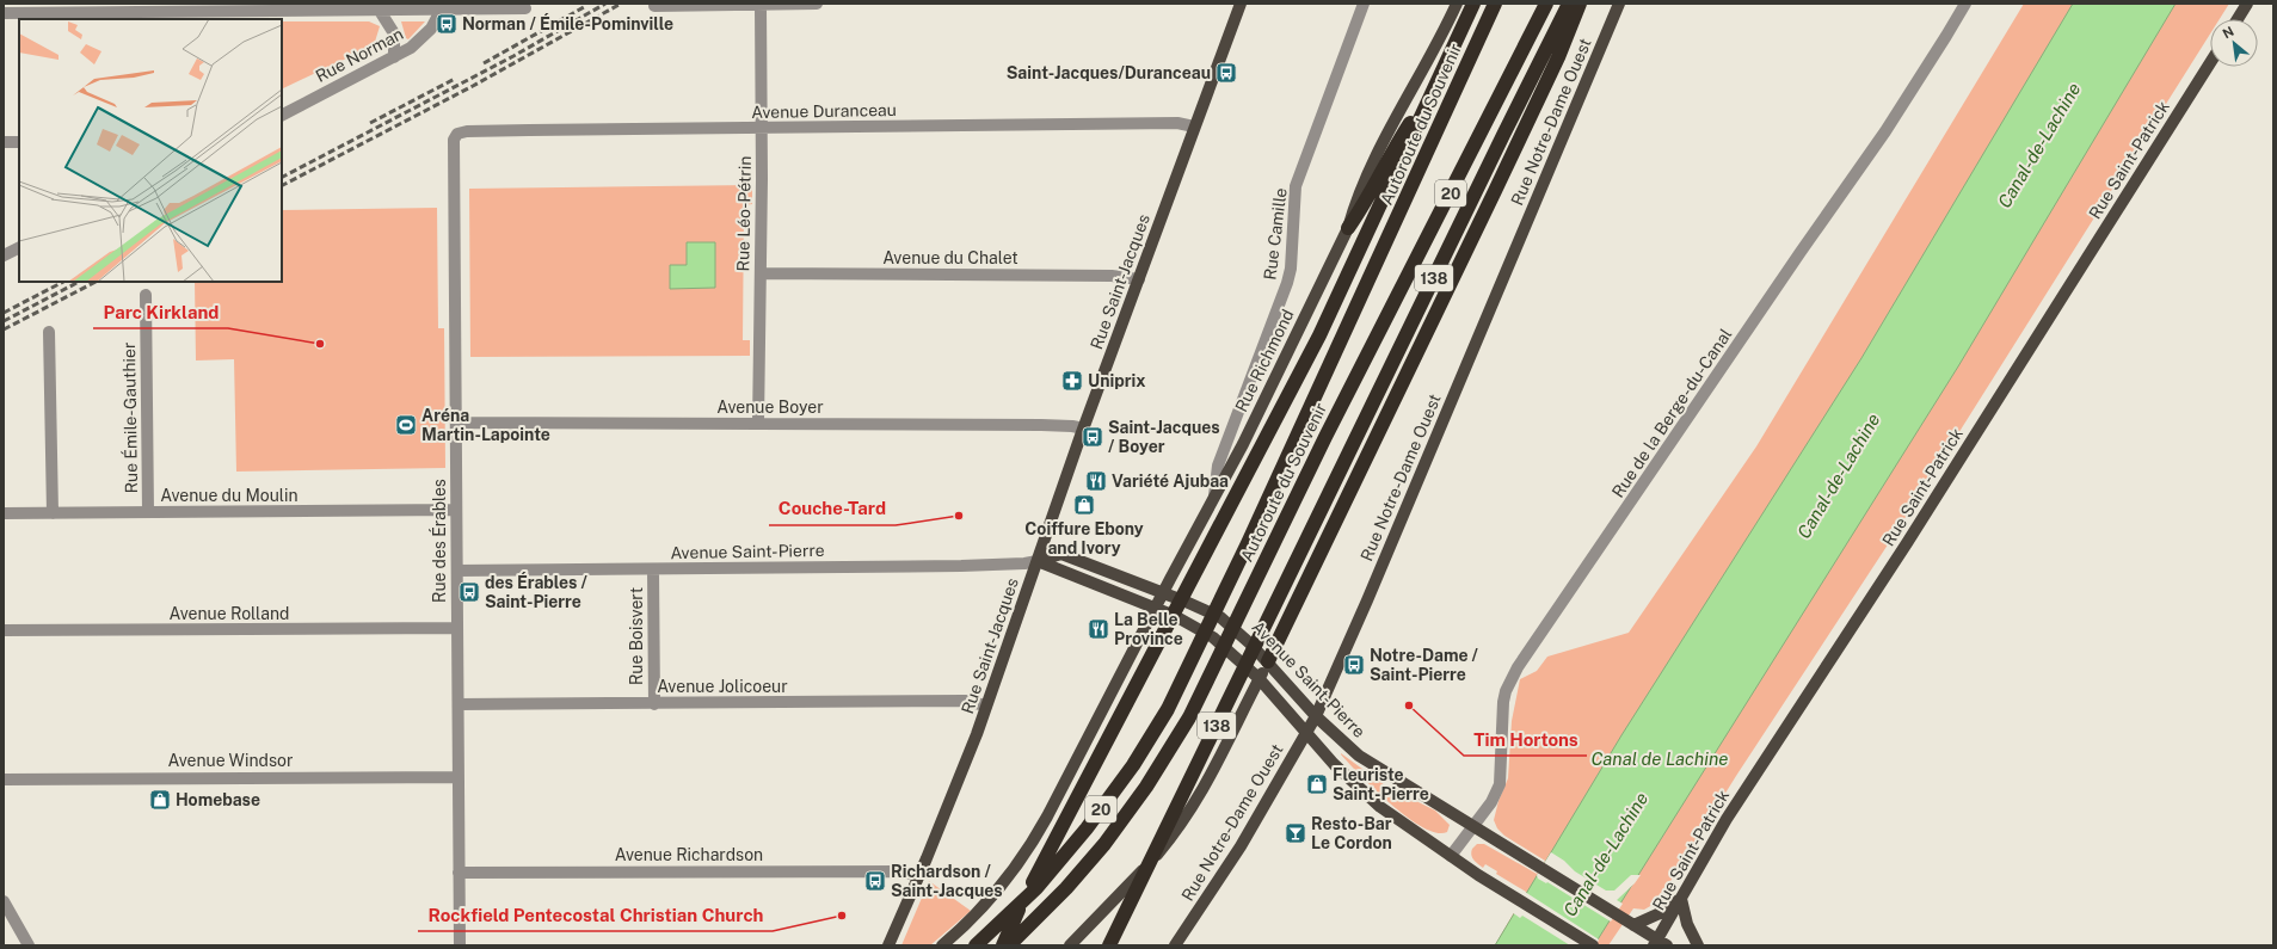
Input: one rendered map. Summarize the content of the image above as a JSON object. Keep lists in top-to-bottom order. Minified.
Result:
{"streets":{"highway":["Autoroute du Souvenir","20","138"],"main road":["Rue Notre-Dame Ouest","Rue Saint-Patrick","Rue Saint-Jacques","Rue Richmond","Avenue Saint-Pierre"],"street":["Rue Norman","Avenue Duranceau","Rue Léo-Pétrin","Rue Camille","Avenue du Chalet","Avenue Boyer","Rue de la Berge-du-Canal","Rue Émile-Gauthier","Avenue du Moulin","Rue des Érables","Avenue Rolland","Rue Boisvert","Avenue Jolicoeur","Avenue Windsor","Avenue Richardson"]},"crossings":[["Avenue Duranceau","Rue Léo-Pétrin"],["Avenue Duranceau","Rue Saint-Jacques"],["Avenue Duranceau","Rue des Érables"],["Rue Notre-Dame Ouest","Avenue Saint-Pierre"],["Rue Saint-Patrick","Avenue Saint-Pierre"],["Rue Léo-Pétrin","Avenue du Chalet"],["Rue Léo-Pétrin","Avenue Boyer"],["Rue Camille","Rue Richmond"],["Avenue du Chalet","Rue Saint-Jacques"],["Rue Saint-Jacques","Avenue Boyer"],["Rue Saint-Jacques","Avenue Saint-Pierre"],["Rue Saint-Jacques","Avenue Jolicoeur"],["Rue Saint-Jacques","Avenue Richardson"],["Rue Richmond","Avenue Saint-Pierre"],["Avenue Boyer","Rue des Érables"],["Rue de la Berge-du-Canal","Avenue Saint-Pierre"],["Rue Émile-Gauthier","Avenue du Moulin"],["Avenue du Moulin","Rue des Érables"],["Rue des Érables","Avenue Saint-Pierre"],["Rue des Érables","Avenue Rolland"],["Rue des Érables","Avenue Jolicoeur"],["Rue des Érables","Avenue Windsor"],["Rue des Érables","Avenue Richardson"],["Avenue Saint-Pierre","Rue Boisvert"],["Rue Boisvert","Avenue Jolicoeur"]],"water":["Canal-de-Lachine","Canal de Lachine"],"places":{"bus stop":["Norman / Émile-Pominville","Saint-Jacques/Duranceau","Saint-Jacques / Boyer","des Érables / Saint-Pierre","Notre-Dame / Saint-Pierre","Richardson / Saint-Jacques"],"other":["Parc Kirkland","Couche-Tard","Tim Hortons","Rockfield Pentecostal Christian Church"],"pharmacy":["Uniprix"],"sports":["Aréna Martin-Lapointe"],"restaurant":["Variété Ajubaa","La Belle Province"],"shop":["Coiffure Ebony and Ivory","Fleuriste Saint-Pierre","Homebase"],"bar":["Resto-Bar Le Cordon"]},"north":"top left"}
